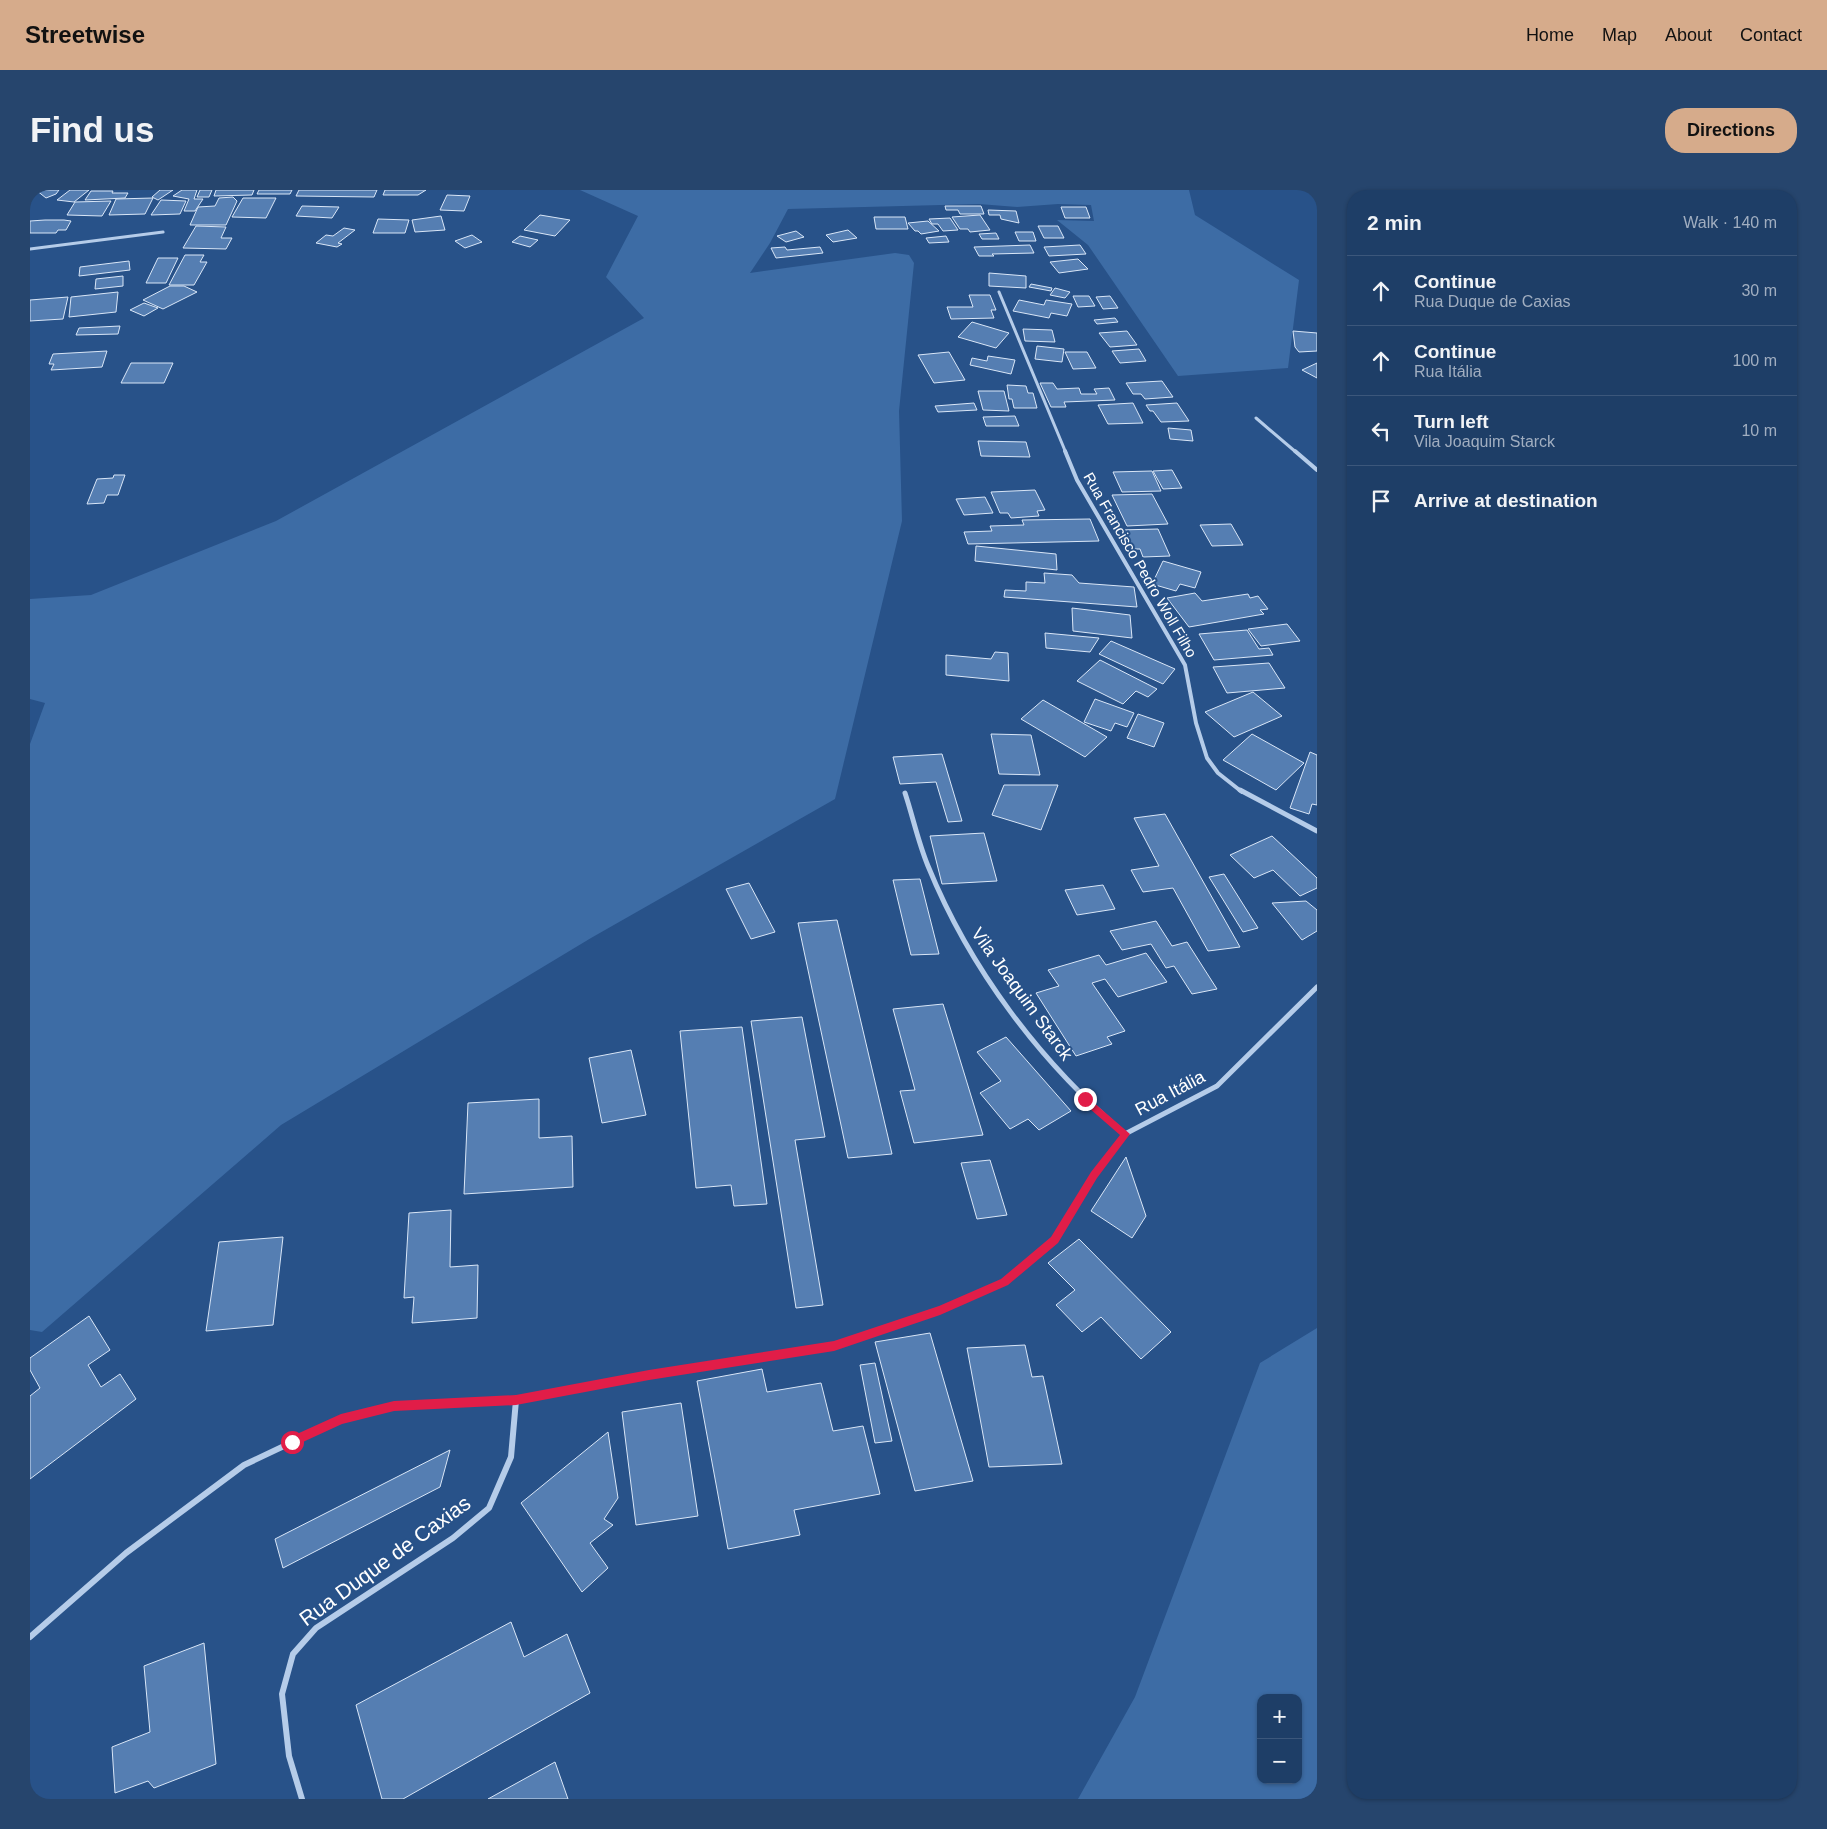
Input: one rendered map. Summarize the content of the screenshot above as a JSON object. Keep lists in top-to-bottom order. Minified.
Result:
{"streets":{"street":["Rua Francisco Pedro Woll Filho","Vila Joaquim Starck","Rua Itália","Rua Duque de Caxias"]},"crossings":[["Vila Joaquim Starck","Rua Itália"],["Rua Itália","Rua Duque de Caxias"]],"page":{"header":"Streetwise","nav":["Home","Map","About","Contact"],"buttons":"Directions","title":"Find us","heading":["2 min","Walk · 140 m"],"list":[["Continue","Rua Duque de Caxias","30 m"],["Continue","Rua Itália","100 m"],["Turn left","Vila Joaquim Starck","10 m"],"Arrive at destination"],"map_buttons":["+","−"]}}
